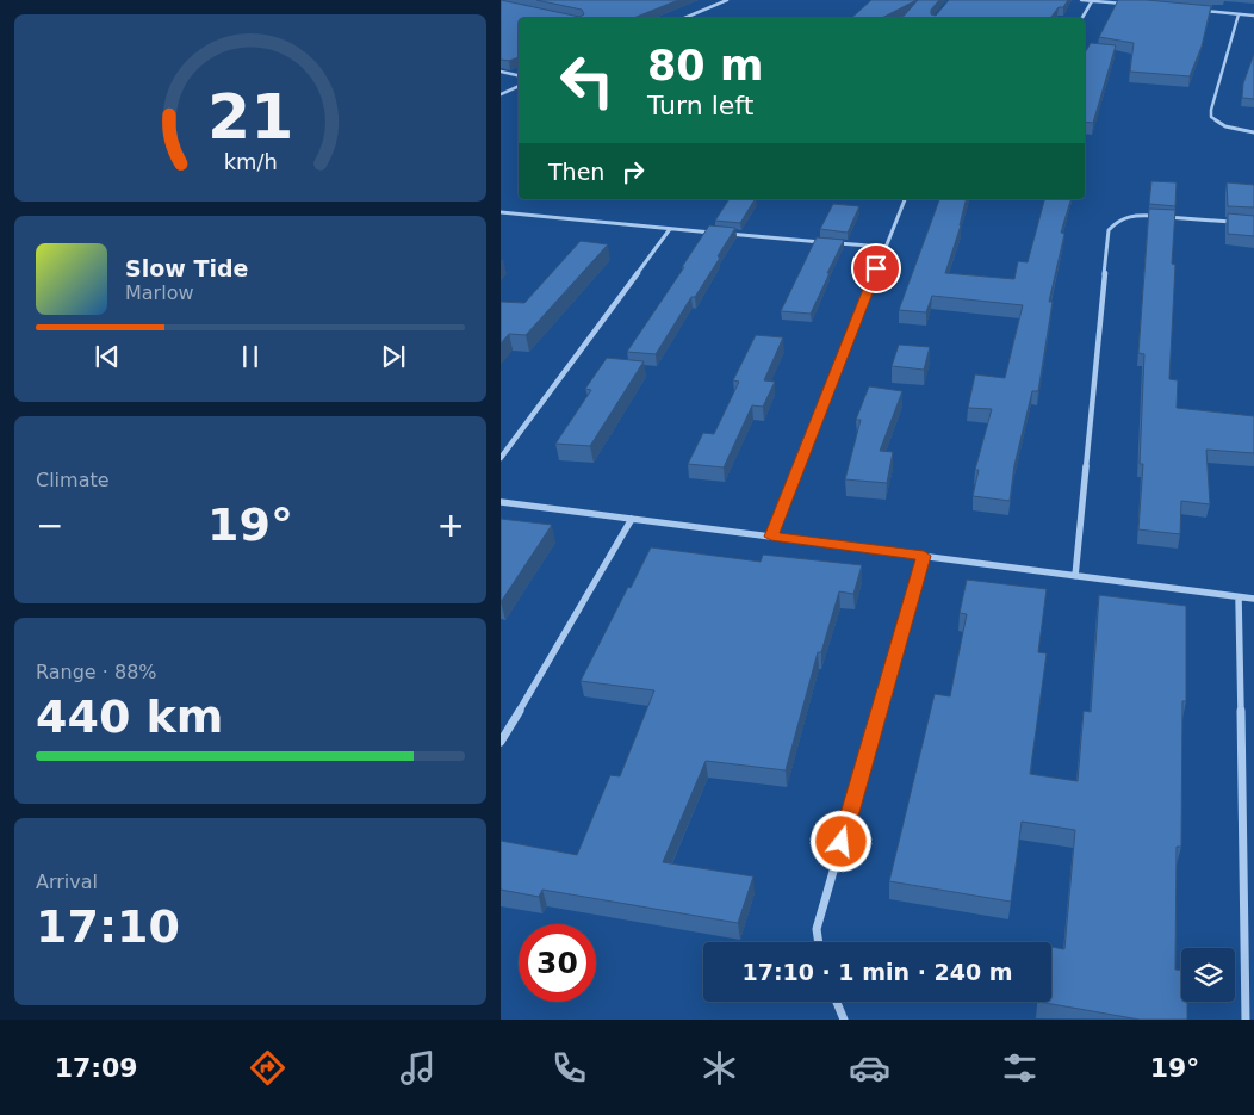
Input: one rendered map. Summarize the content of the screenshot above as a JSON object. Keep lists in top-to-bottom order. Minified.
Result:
{"page":{"turn":["80 m","Turn left"],"then":"Then","song":["Slow Tide","Marlow"],"tile":["Climate",["Range · 88%","440 km"],["Arrival","17:10"]],"heat":["−","19°","+"],"limit":"30","trip":"17:10 · 1 min · 240 m","tabs":["17:09","19°"],"gauge":["21","km/h"]}}
